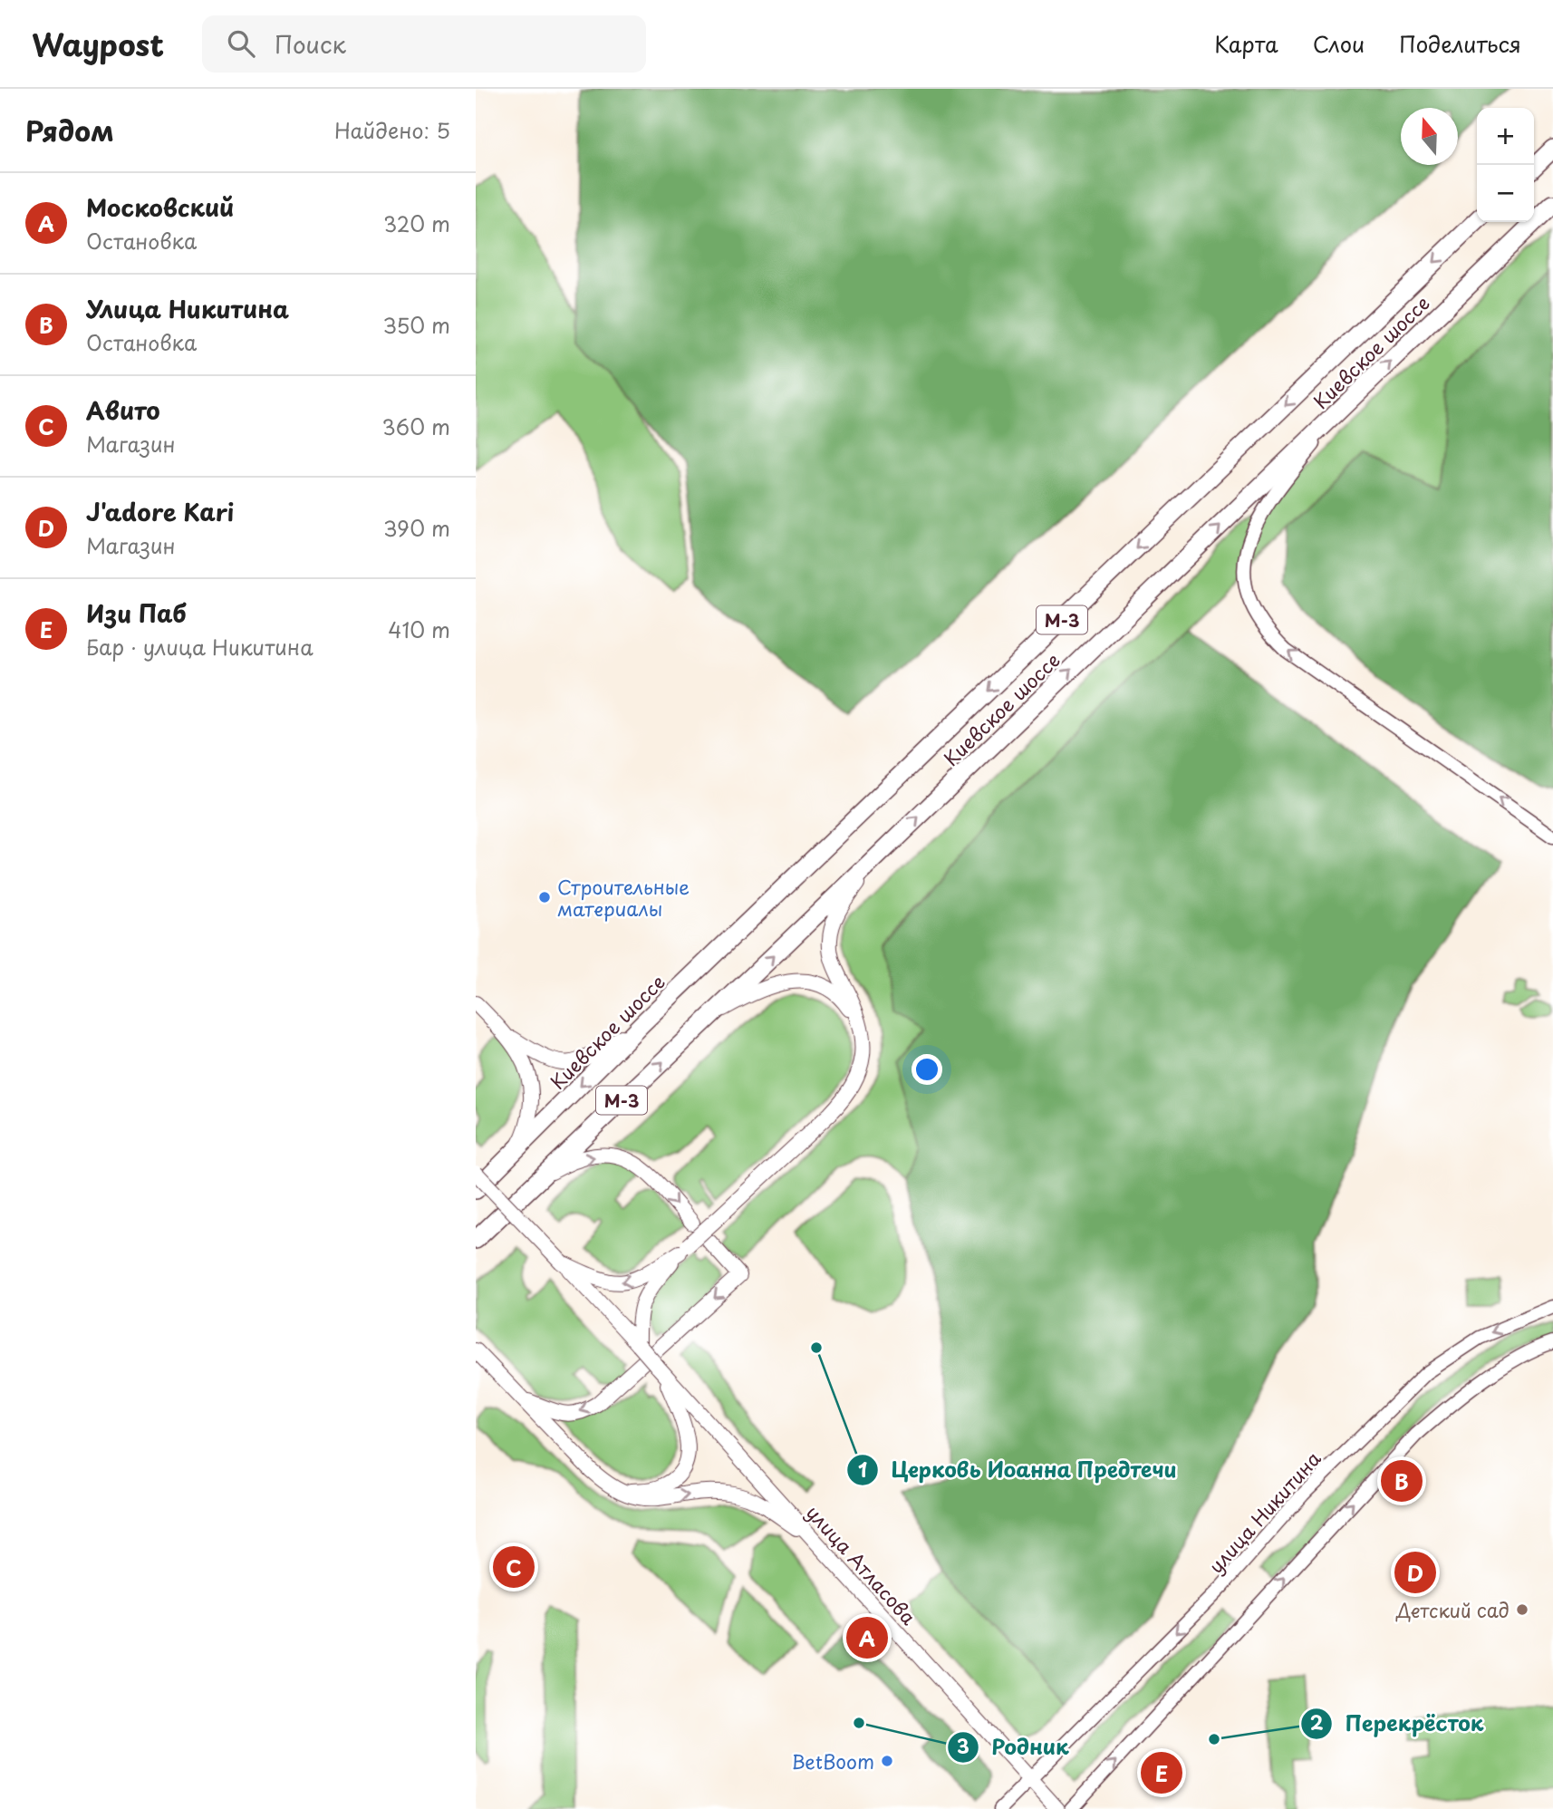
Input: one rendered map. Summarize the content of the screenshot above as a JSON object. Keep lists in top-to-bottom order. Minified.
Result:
{"streets":{"highway":["Киевское шоссе","М-3"],"main road":["улица Атласова"],"street":["улица Никитина"]},"crossings":[["улица Никитина","улица Атласова"]],"places":["Строительные материалы","Церковь Иоанна Предтечи","Детский сад","Родник","Перекрёсток","BetBoom"],"north":"top","page":{"header":"Waypost","search":"Поиск","nav":["Карта","Слои","Поделиться"],"heading":["Рядом","Найдено: 5"],"map_buttons":["+","−"],"list":[{"mark":"A","name":"Московский","note":"Остановка","value":"320 m"},{"mark":"B","name":"Улица Никитина","note":"Остановка","value":"350 m"},{"mark":"C","name":"Авито","note":"Магазин","value":"360 m"},{"mark":"D","name":"J'adore Kari","note":"Магазин","value":"390 m"},{"mark":"E","name":"Изи Паб","note":"Бар · улица Никитина","value":"410 m"}],"pins":["B","C","D","A","E"]}}
